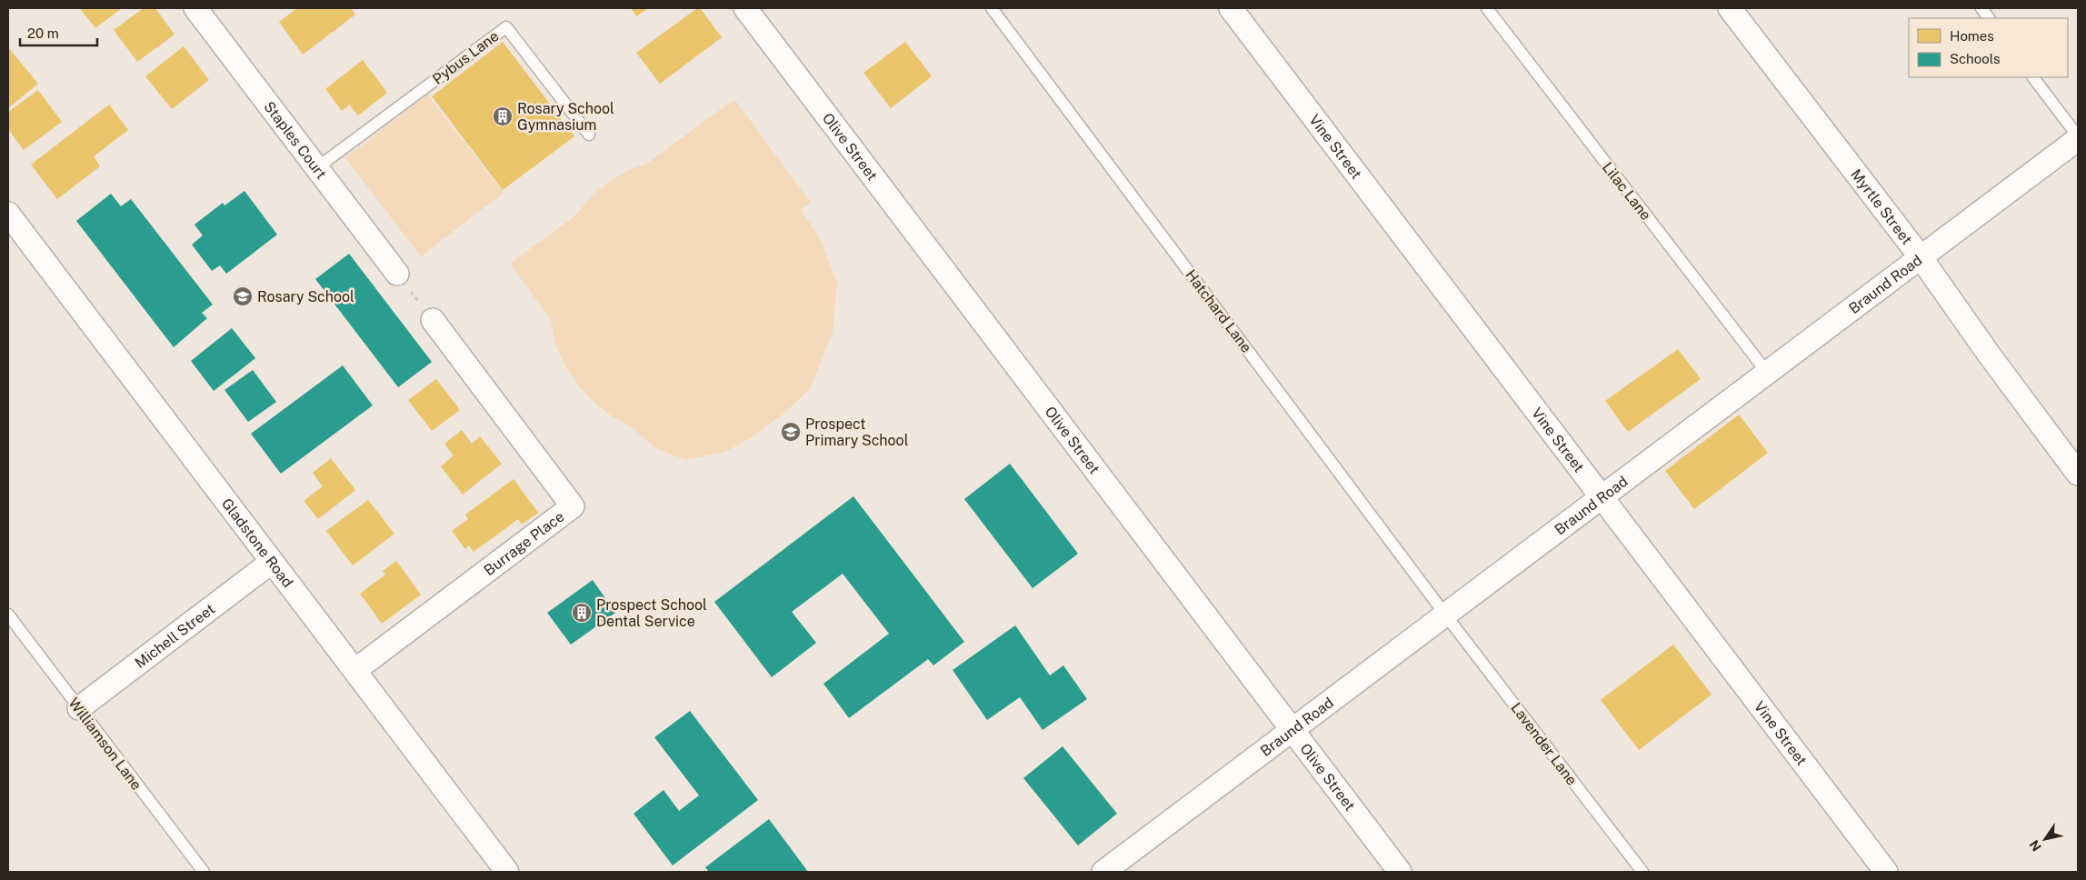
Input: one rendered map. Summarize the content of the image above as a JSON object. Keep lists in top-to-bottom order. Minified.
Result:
{"streets":{"street":["Staples Court","Olive Street","Vine Street","Myrtle Street","Braund Road","Gladstone Road","Burrage Place","Michell Street"],"lane":["Pybus Lane","Lilac Lane","Hatchard Lane","Williamson Lane","Lavender Lane"]},"crossings":[["Pybus Lane","Staples Court"],["Olive Street","Braund Road"],["Vine Street","Braund Road"],["Lilac Lane","Braund Road"],["Myrtle Street","Braund Road"],["Braund Road","Hatchard Lane"],["Braund Road","Lavender Lane"],["Hatchard Lane","Lavender Lane"],["Gladstone Road","Burrage Place"],["Gladstone Road","Michell Street"],["Michell Street","Williamson Lane"]],"places":{"building":["Rosary School Gymnasium","Prospect School Dental Service"],"school or university":["Rosary School","Prospect Primary School"]},"legend":["Homes","Schools"],"scale_bar":"20 m","north":"bottom left"}
